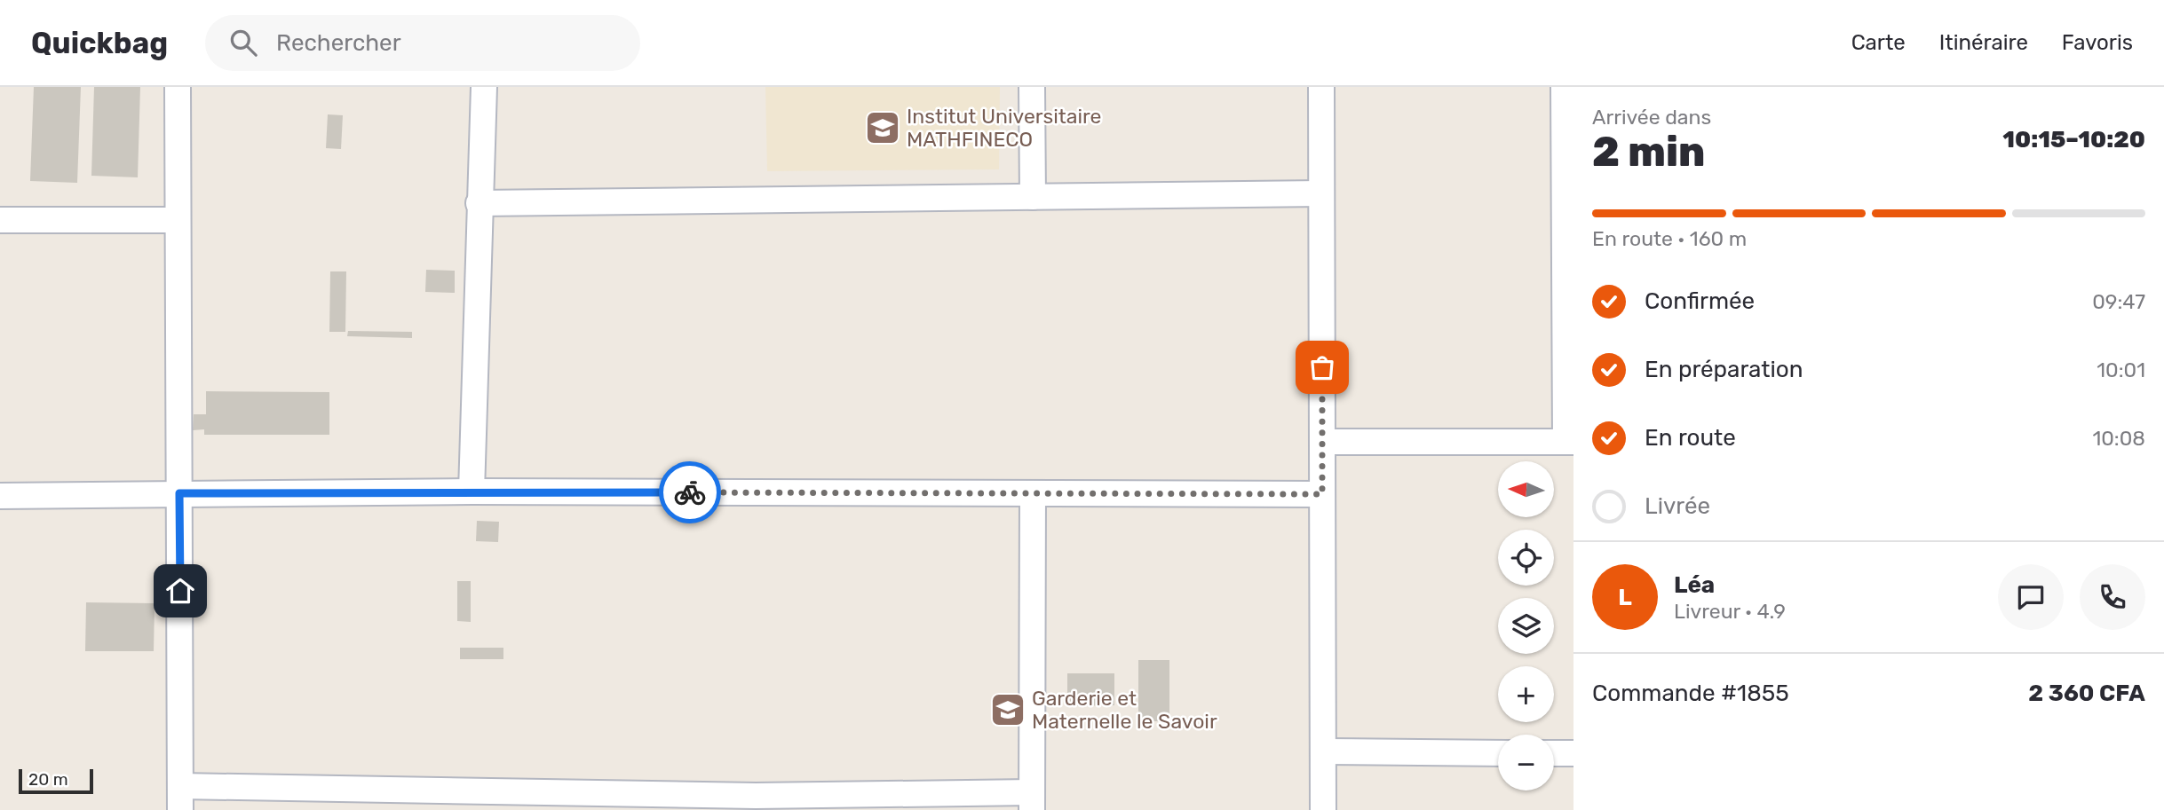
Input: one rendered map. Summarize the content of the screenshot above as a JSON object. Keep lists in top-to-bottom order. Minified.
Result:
{"places":{"school or university":["Institut Universitaire MATHFINECO","Garderie et Maternelle le Savoir"]},"scale_bar":"20 m","north":"left","page":{"header":"Quickbag","search":"Rechercher","nav":["Carte","Itinéraire","Favoris"],"heading":["2 min","Arrivée dans","10:15–10:20"],"panel":["Léa","Livreur · 4.9","Commande #1855","2 360 CFA"],"bar":"En route · 160 m","list":[["Confirmée","09:47"],["En préparation","10:01"],["En route","10:08"],"Livrée"],"map_buttons":["+","−"],"round":"L","scale":"20 m"}}
